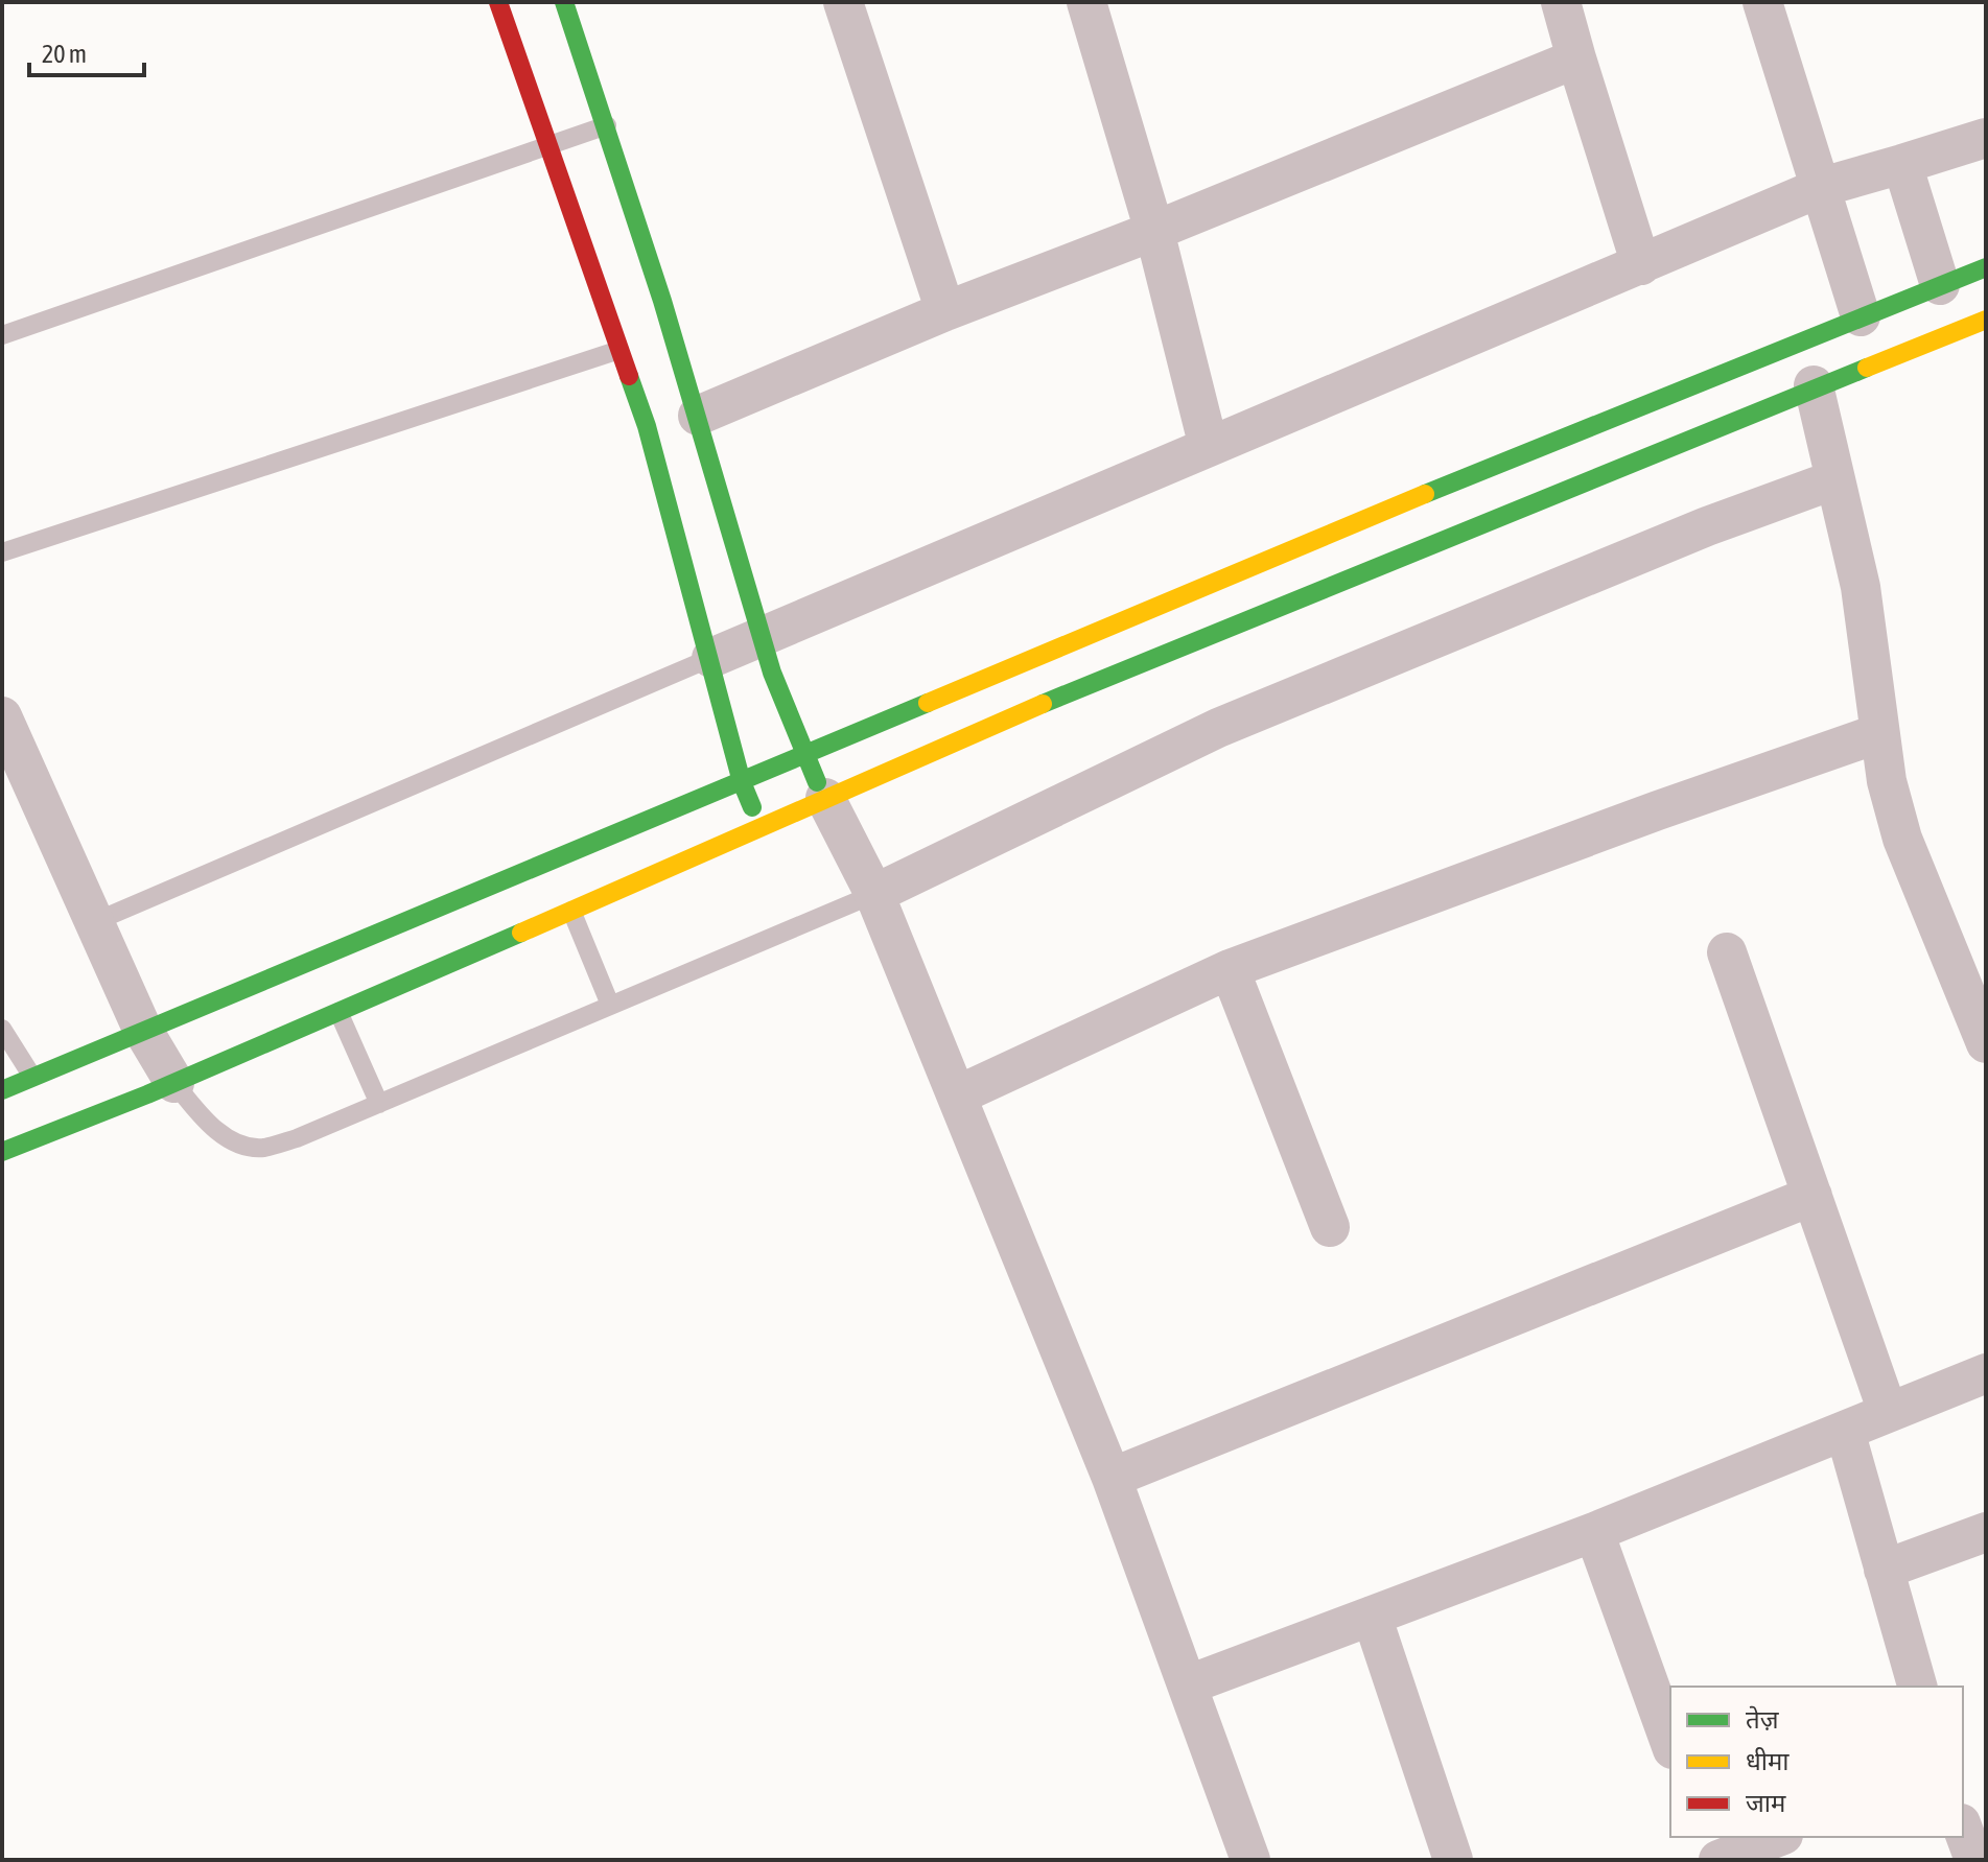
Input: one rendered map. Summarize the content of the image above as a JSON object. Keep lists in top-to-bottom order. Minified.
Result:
{"legend":["तेज़","धीमा","जाम"],"scale_bar":"20 m"}
